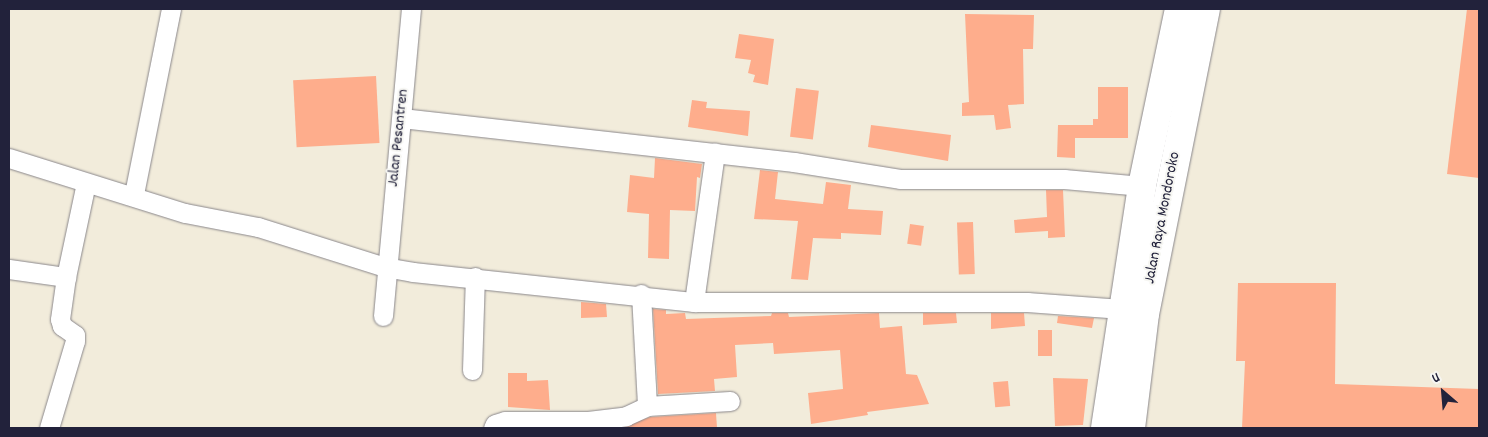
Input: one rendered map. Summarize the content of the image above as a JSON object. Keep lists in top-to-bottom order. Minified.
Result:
{"streets":{"highway":["Jalan Raya Mondoroko"],"street":["Jalan Pesantren"]},"north":"top left"}
